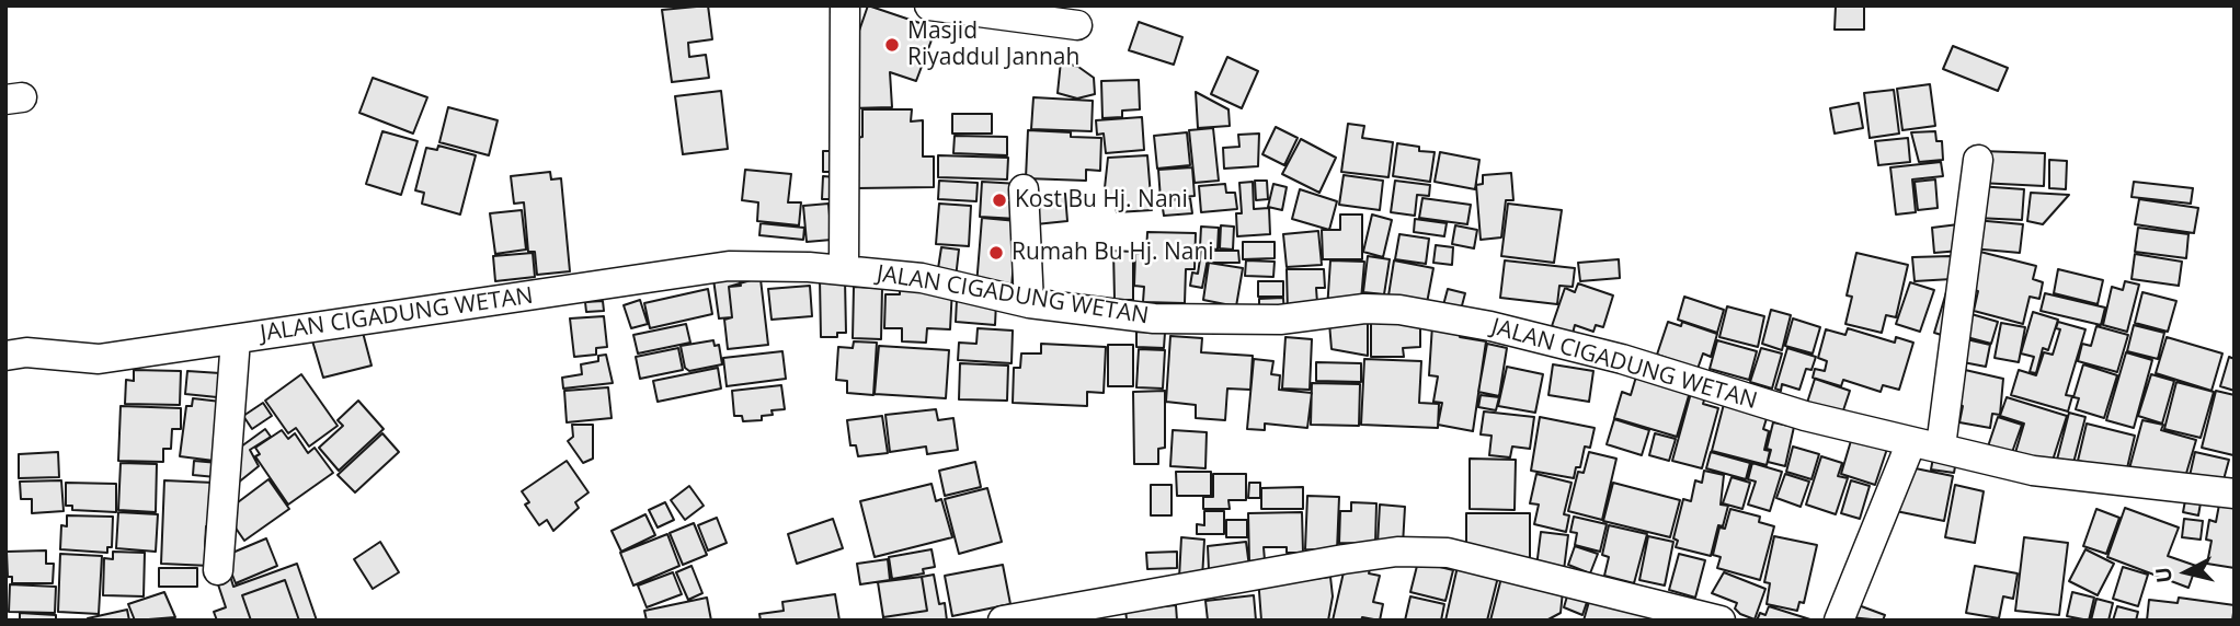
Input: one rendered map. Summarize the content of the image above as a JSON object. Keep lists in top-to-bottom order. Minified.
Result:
{"streets":{"street":["JALAN CIGADUNG WETAN"]},"places":["Masjid Riyaddul Jannah","Kost Bu Hj. Nani","Rumah Bu Hj. Nani"],"north":"left"}
